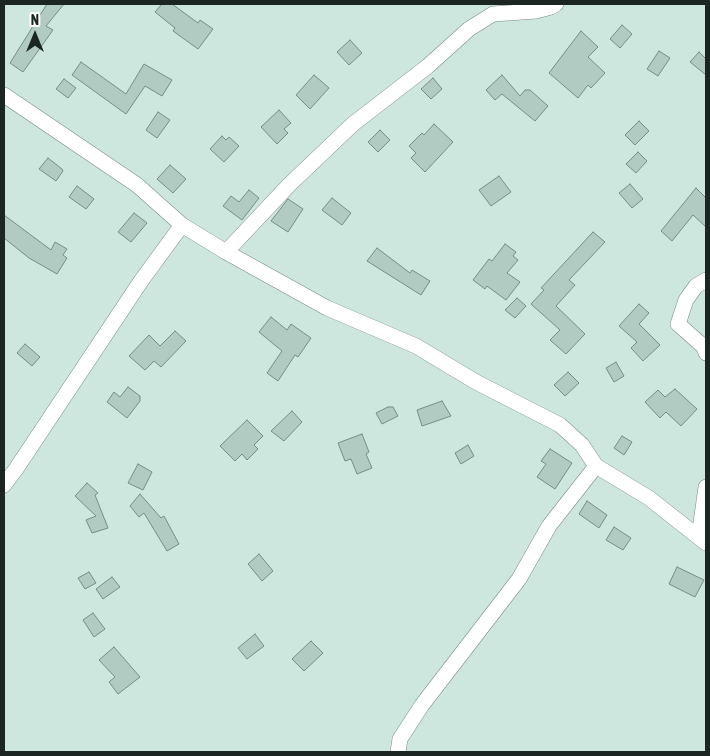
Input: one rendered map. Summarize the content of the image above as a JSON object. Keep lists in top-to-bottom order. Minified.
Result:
{"north":"top"}
